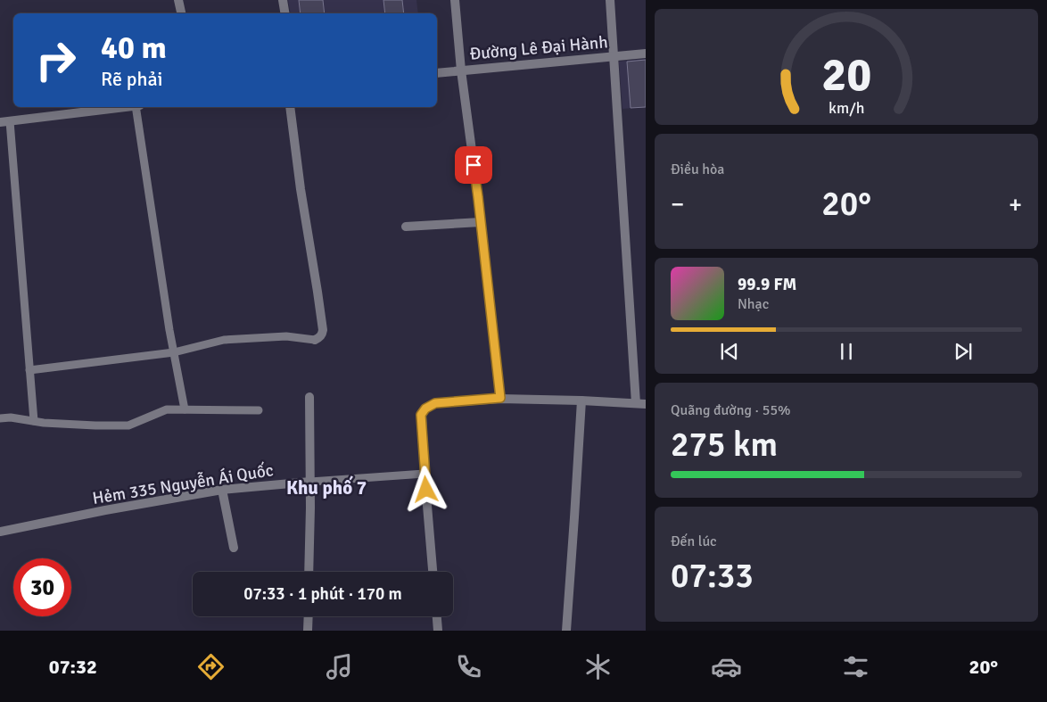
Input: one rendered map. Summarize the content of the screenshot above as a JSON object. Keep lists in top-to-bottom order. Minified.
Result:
{"streets":{"street":["Đường Lê Đại Hành","Hẻm 335 Nguyễn Ái Quốc"]},"districts":["Khu phố 7"],"page":{"turn":["40 m","Rẽ phải"],"tile":["Điều hòa",["Quãng đường · 55%","275 km"],["Đến lúc","07:33"]],"heat":["−","20°","+"],"song":["99.9 FM","Nhạc"],"limit":"30","trip":"07:33 · 1 phút · 170 m","tabs":["07:32","20°"],"gauge":["20","km/h"]}}
